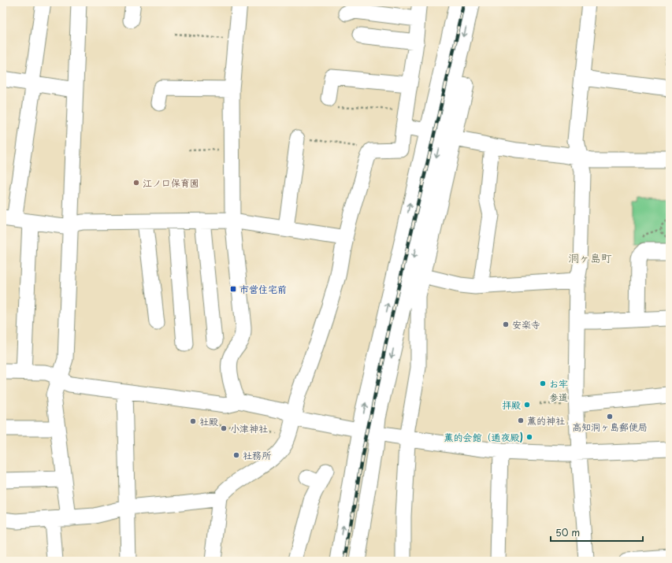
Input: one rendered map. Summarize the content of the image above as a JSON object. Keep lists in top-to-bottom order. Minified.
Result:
{"streets":{"path":["参道"]},"districts":["洞ヶ島町"],"places":{"other":["江ノ口保育園","安楽寺","お牢","拝殿","高知洞ヶ島郵便局","薫的神社","社殿","小津神社","薫的会館（通夜殿)","社務所"],"transit":["市営住宅前"]},"scale_bar":"50 m"}
